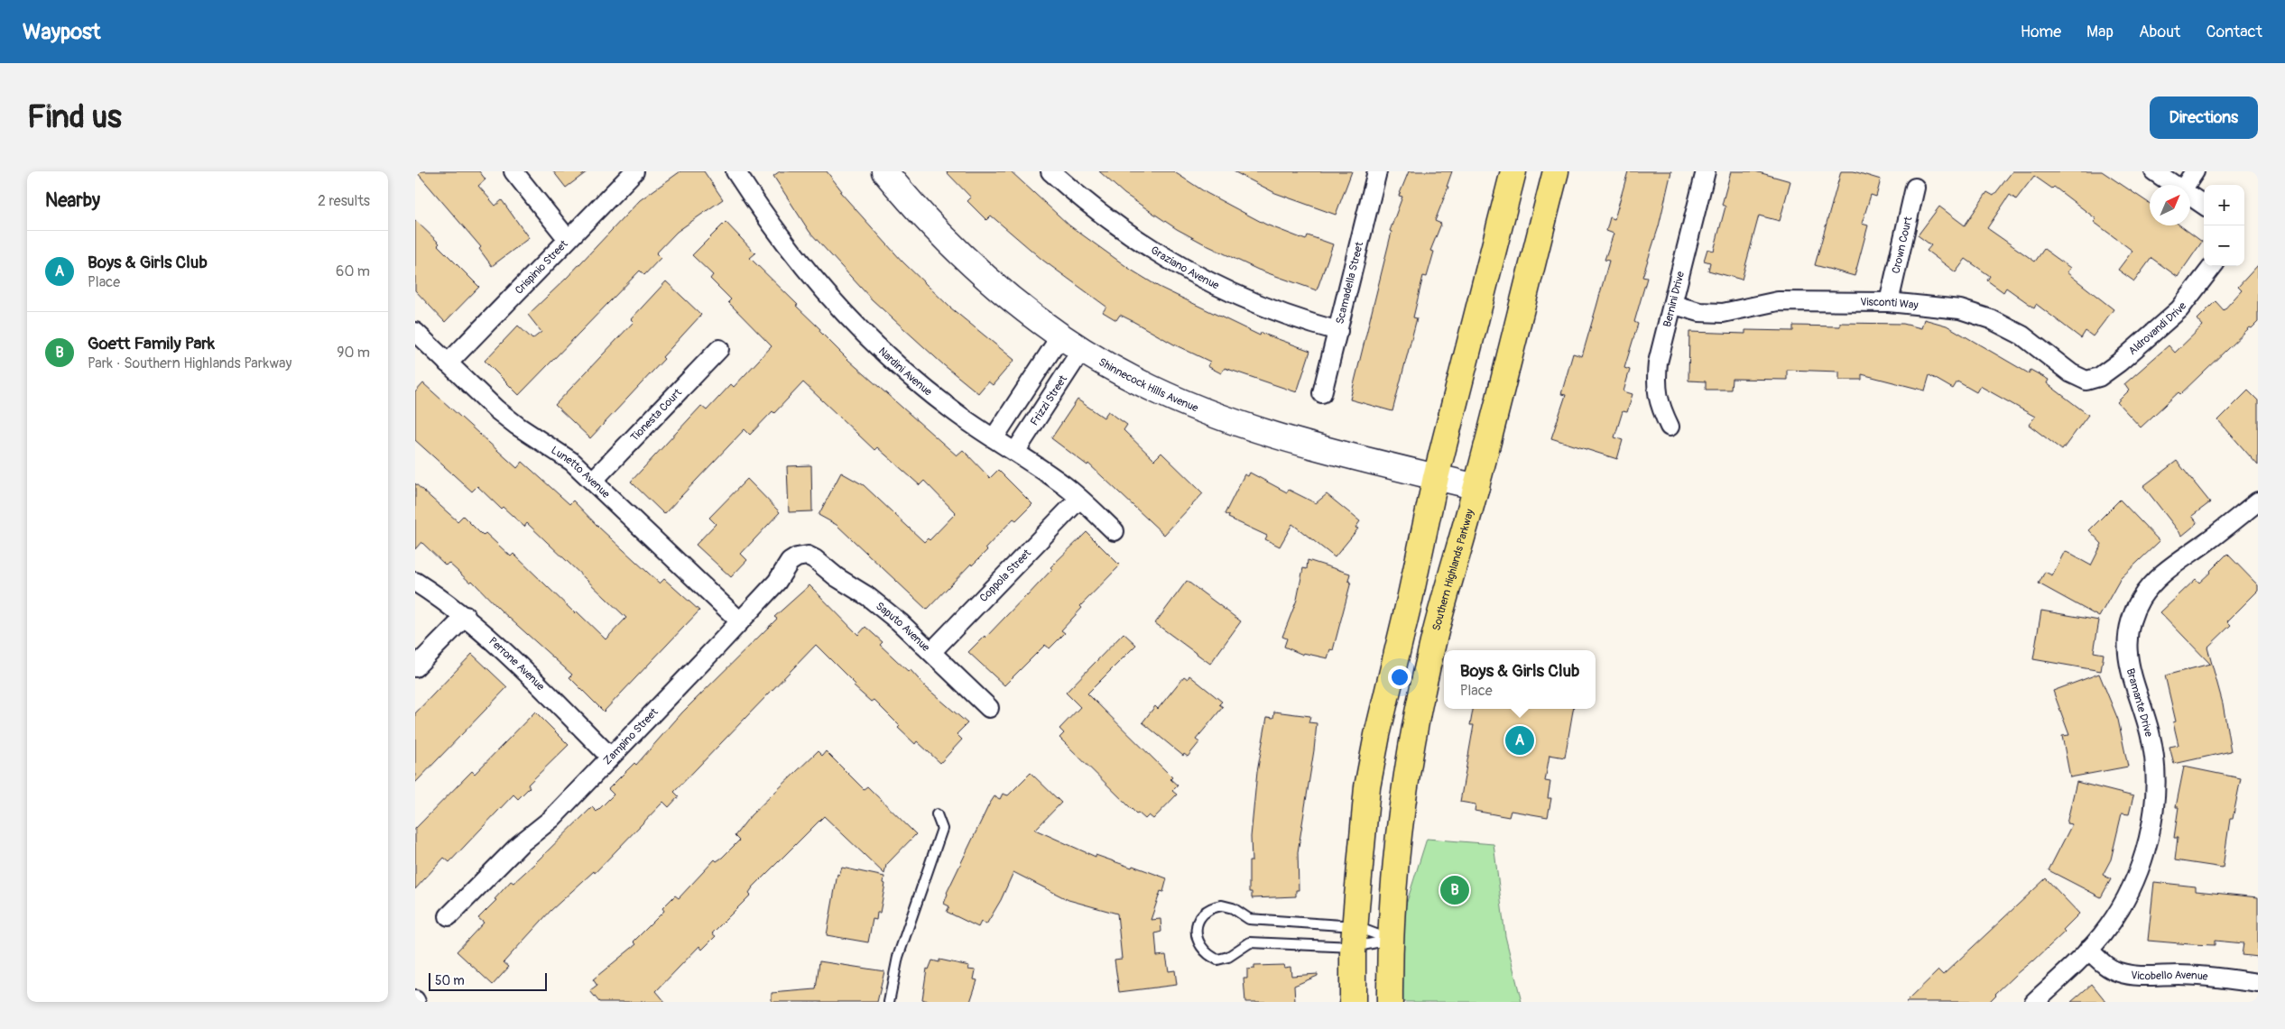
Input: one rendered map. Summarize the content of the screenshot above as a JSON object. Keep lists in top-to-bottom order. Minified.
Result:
{"streets":{"main road":["Southern Highlands Parkway"],"street":["Crown Court","Crispinio Street","Graziano Avenue","Scamadella Street","Bernini Drive","Visconti Way","Aldrovandi Drive","Nardini Avenue","Shinnecock Hills Avenue","Frizzi Street","Tionesta Court","Lunetto Avenue","Coppola Street","Saputo Avenue","Perrone Avenue","Bramante Drive","Zampino Street","Vicobello Avenue"]},"crossings":[["Crown Court","Visconti Way"],["Crispinio Street","Lunetto Avenue"],["Graziano Avenue","Scamadella Street"],["Bernini Drive","Visconti Way"],["Visconti Way","Aldrovandi Drive"],["Nardini Avenue","Frizzi Street"],["Nardini Avenue","Coppola Street"],["Shinnecock Hills Avenue","Frizzi Street"],["Shinnecock Hills Avenue","Southern Highlands Parkway"],["Tionesta Court","Lunetto Avenue"],["Lunetto Avenue","Zampino Street"],["Coppola Street","Saputo Avenue"],["Saputo Avenue","Zampino Street"],["Perrone Avenue","Zampino Street"],["Bramante Drive","Vicobello Avenue"]],"scale_bar":"50 m","north":"top right","page":{"header":"Waypost","nav":["Home","Map","About","Contact"],"buttons":"Directions","title":"Find us","heading":["Nearby","2 results"],"map_buttons":["+","−"],"list":[{"mark":"A","name":"Boys & Girls Club","note":"Place","value":"60 m"},{"mark":"B","name":"Goett Family Park","note":"Park · Southern Highlands Parkway","value":"90 m"}],"popup":["Boys & Girls Club","Place"],"pins":["A","B"],"scale":"50 m"}}
